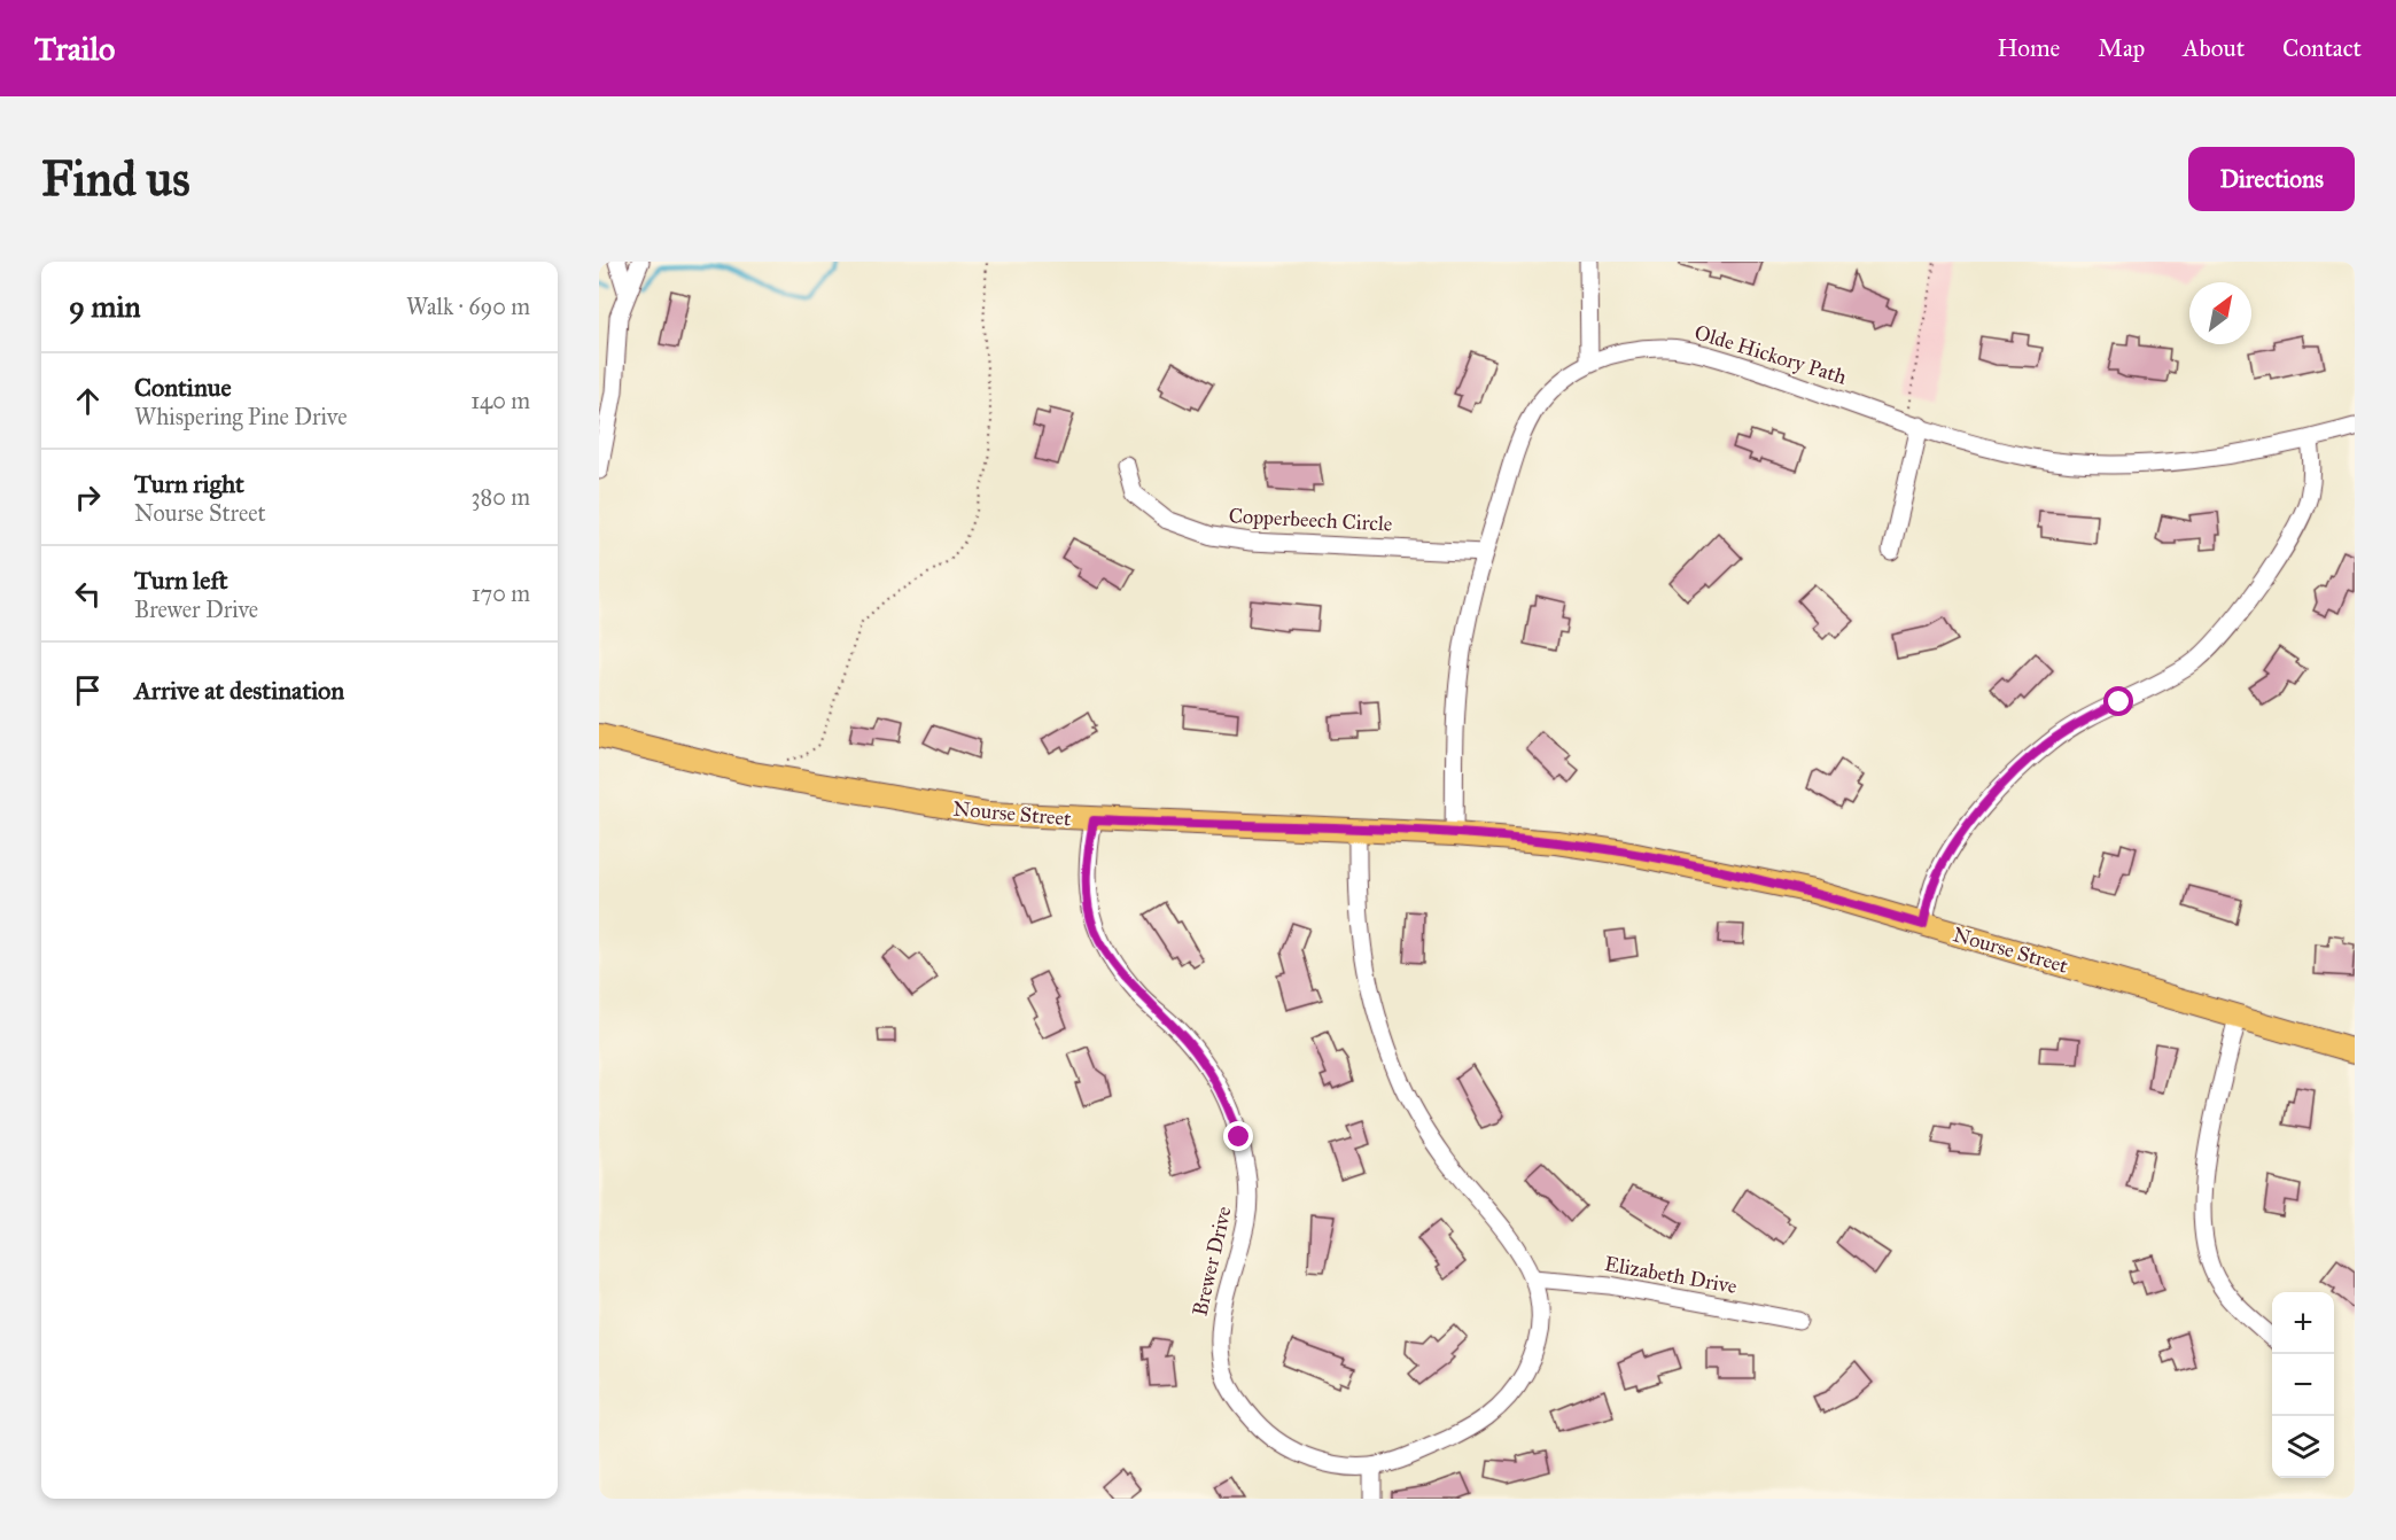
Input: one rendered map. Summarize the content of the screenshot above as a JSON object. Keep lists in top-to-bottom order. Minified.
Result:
{"streets":{"main road":["Nourse Street"],"street":["Olde Hickory Path","Copperbeech Circle","Brewer Drive","Elizabeth Drive"]},"crossings":[["Olde Hickory Path","Copperbeech Circle"],["Olde Hickory Path","Nourse Street"],["Nourse Street","Brewer Drive"],["Brewer Drive","Elizabeth Drive"]],"north":"top right","page":{"header":"Trailo","nav":["Home","Map","About","Contact"],"buttons":"Directions","title":"Find us","heading":["9 min","Walk · 690 m"],"list":[["Continue","Whispering Pine Drive","140 m"],["Turn right","Nourse Street","380 m"],["Turn left","Brewer Drive","170 m"],"Arrive at destination"],"map_buttons":["+","−"]}}
